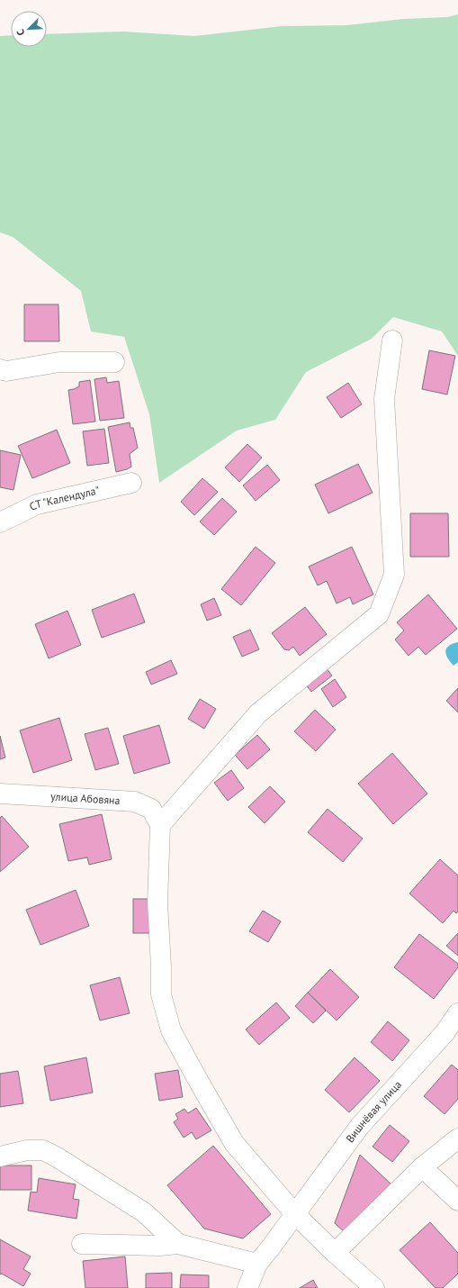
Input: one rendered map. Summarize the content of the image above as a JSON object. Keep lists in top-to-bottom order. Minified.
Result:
{"streets":{"street":["СТ \"Календула\"","улица Абовяна","Вишнёвая улица"]},"north":"bottom left"}
